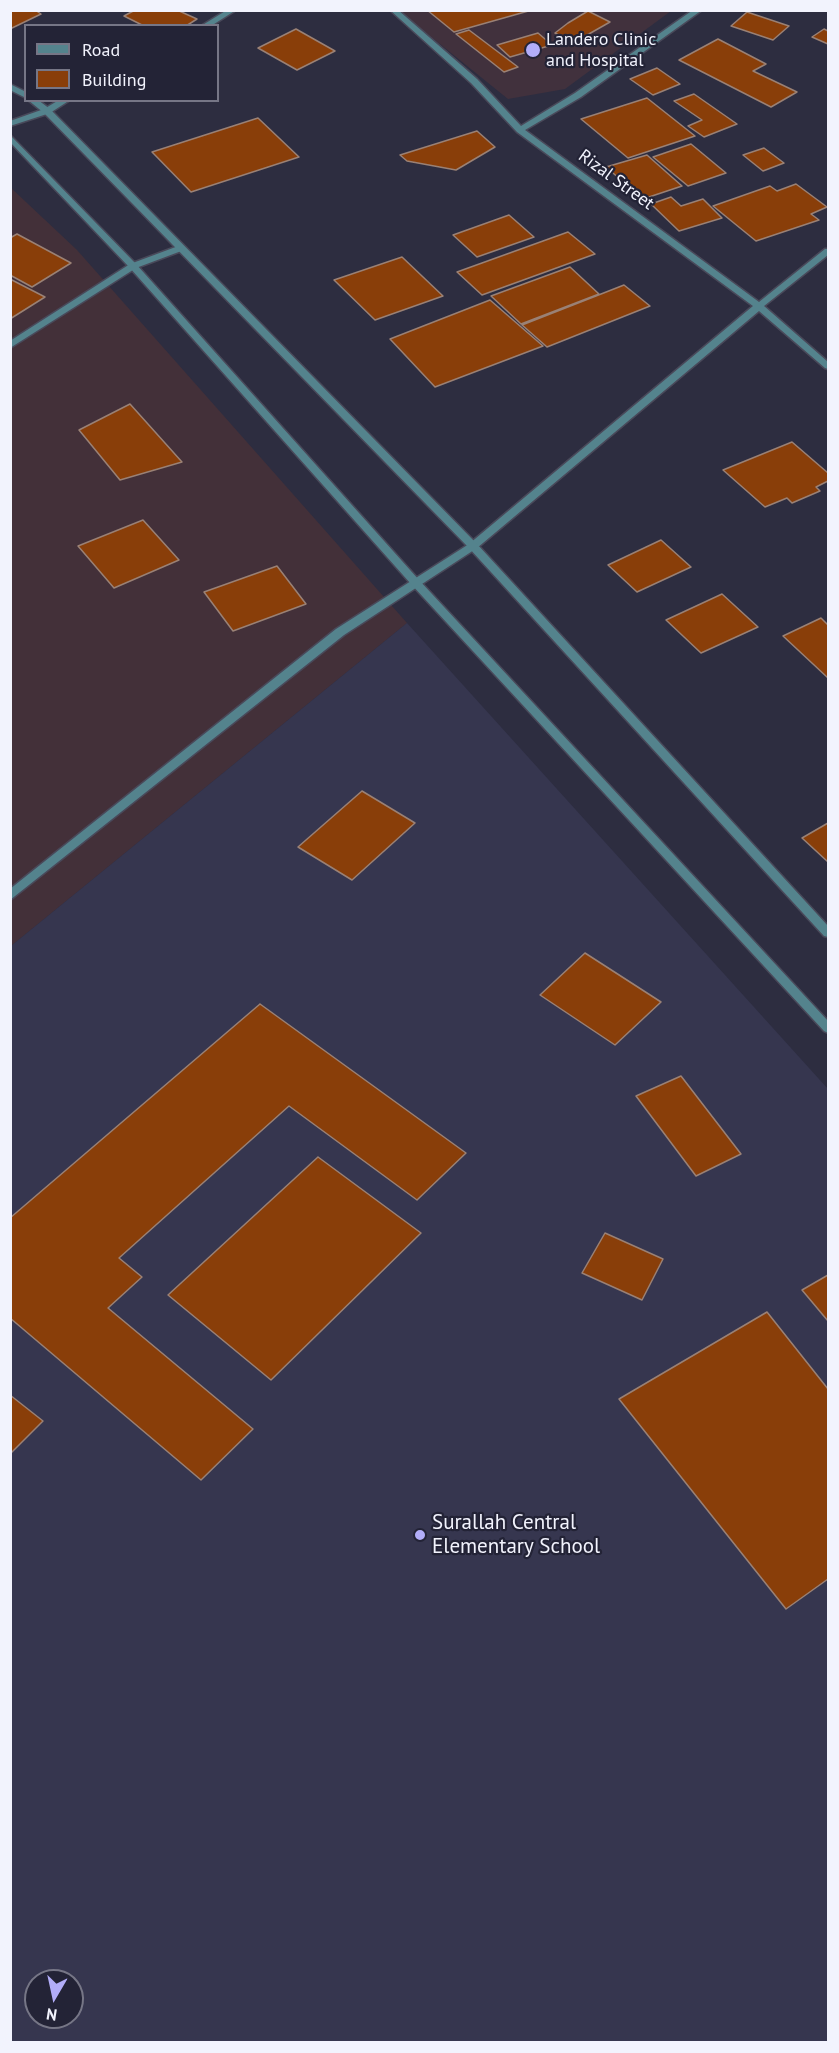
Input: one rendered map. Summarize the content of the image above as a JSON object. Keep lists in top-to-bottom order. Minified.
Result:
{"streets":{"street":["Rizal Street"]},"places":["Landero Clinic and Hospital","Surallah Central Elementary School"],"legend":["Road","Building"],"north":"bottom"}
